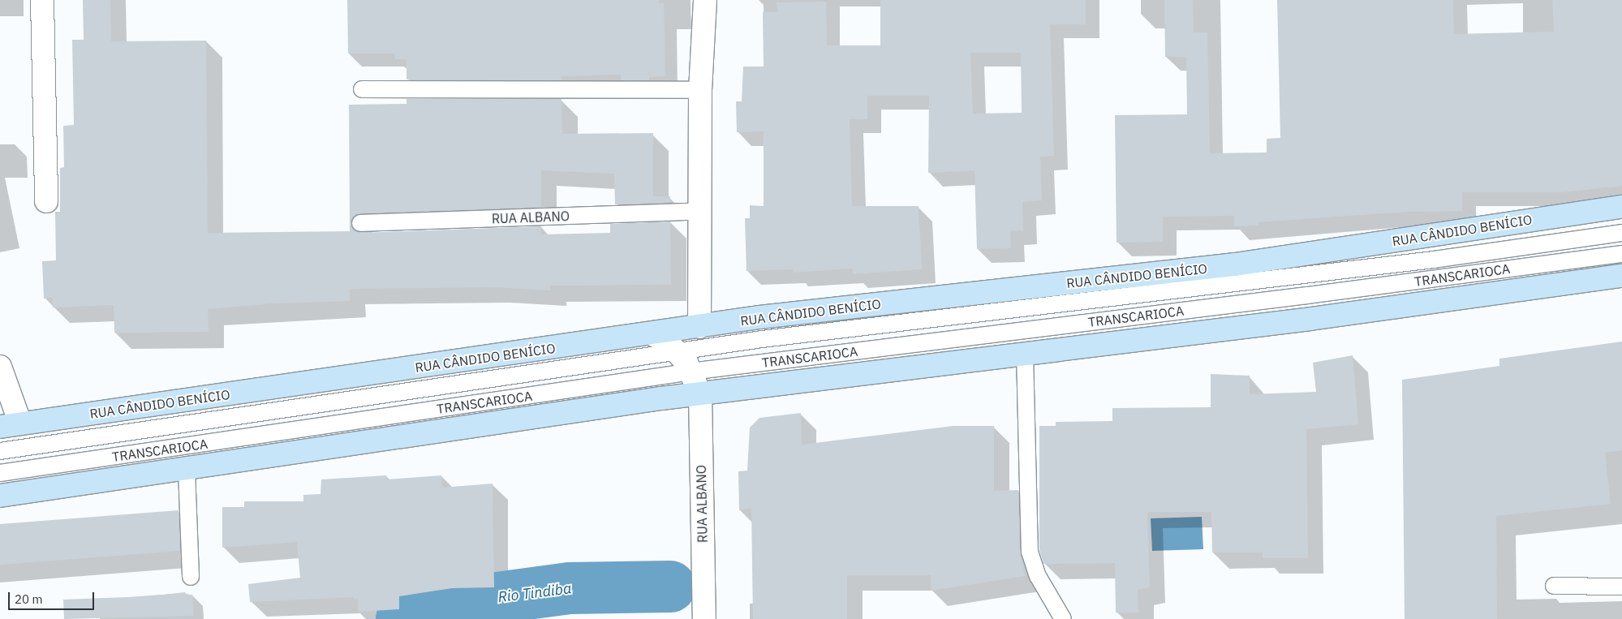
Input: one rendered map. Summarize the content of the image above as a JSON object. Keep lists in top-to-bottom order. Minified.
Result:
{"streets":{"main road":["RUA CÂNDIDO BENÍCIO"],"street":["RUA ALBANO"],"lane":["TRANSCARIOCA"]},"crossings":[["RUA ALBANO","RUA CÂNDIDO BENÍCIO"],["RUA ALBANO","TRANSCARIOCA"]],"water":["Rio Tindiba"],"scale_bar":"20 m"}
